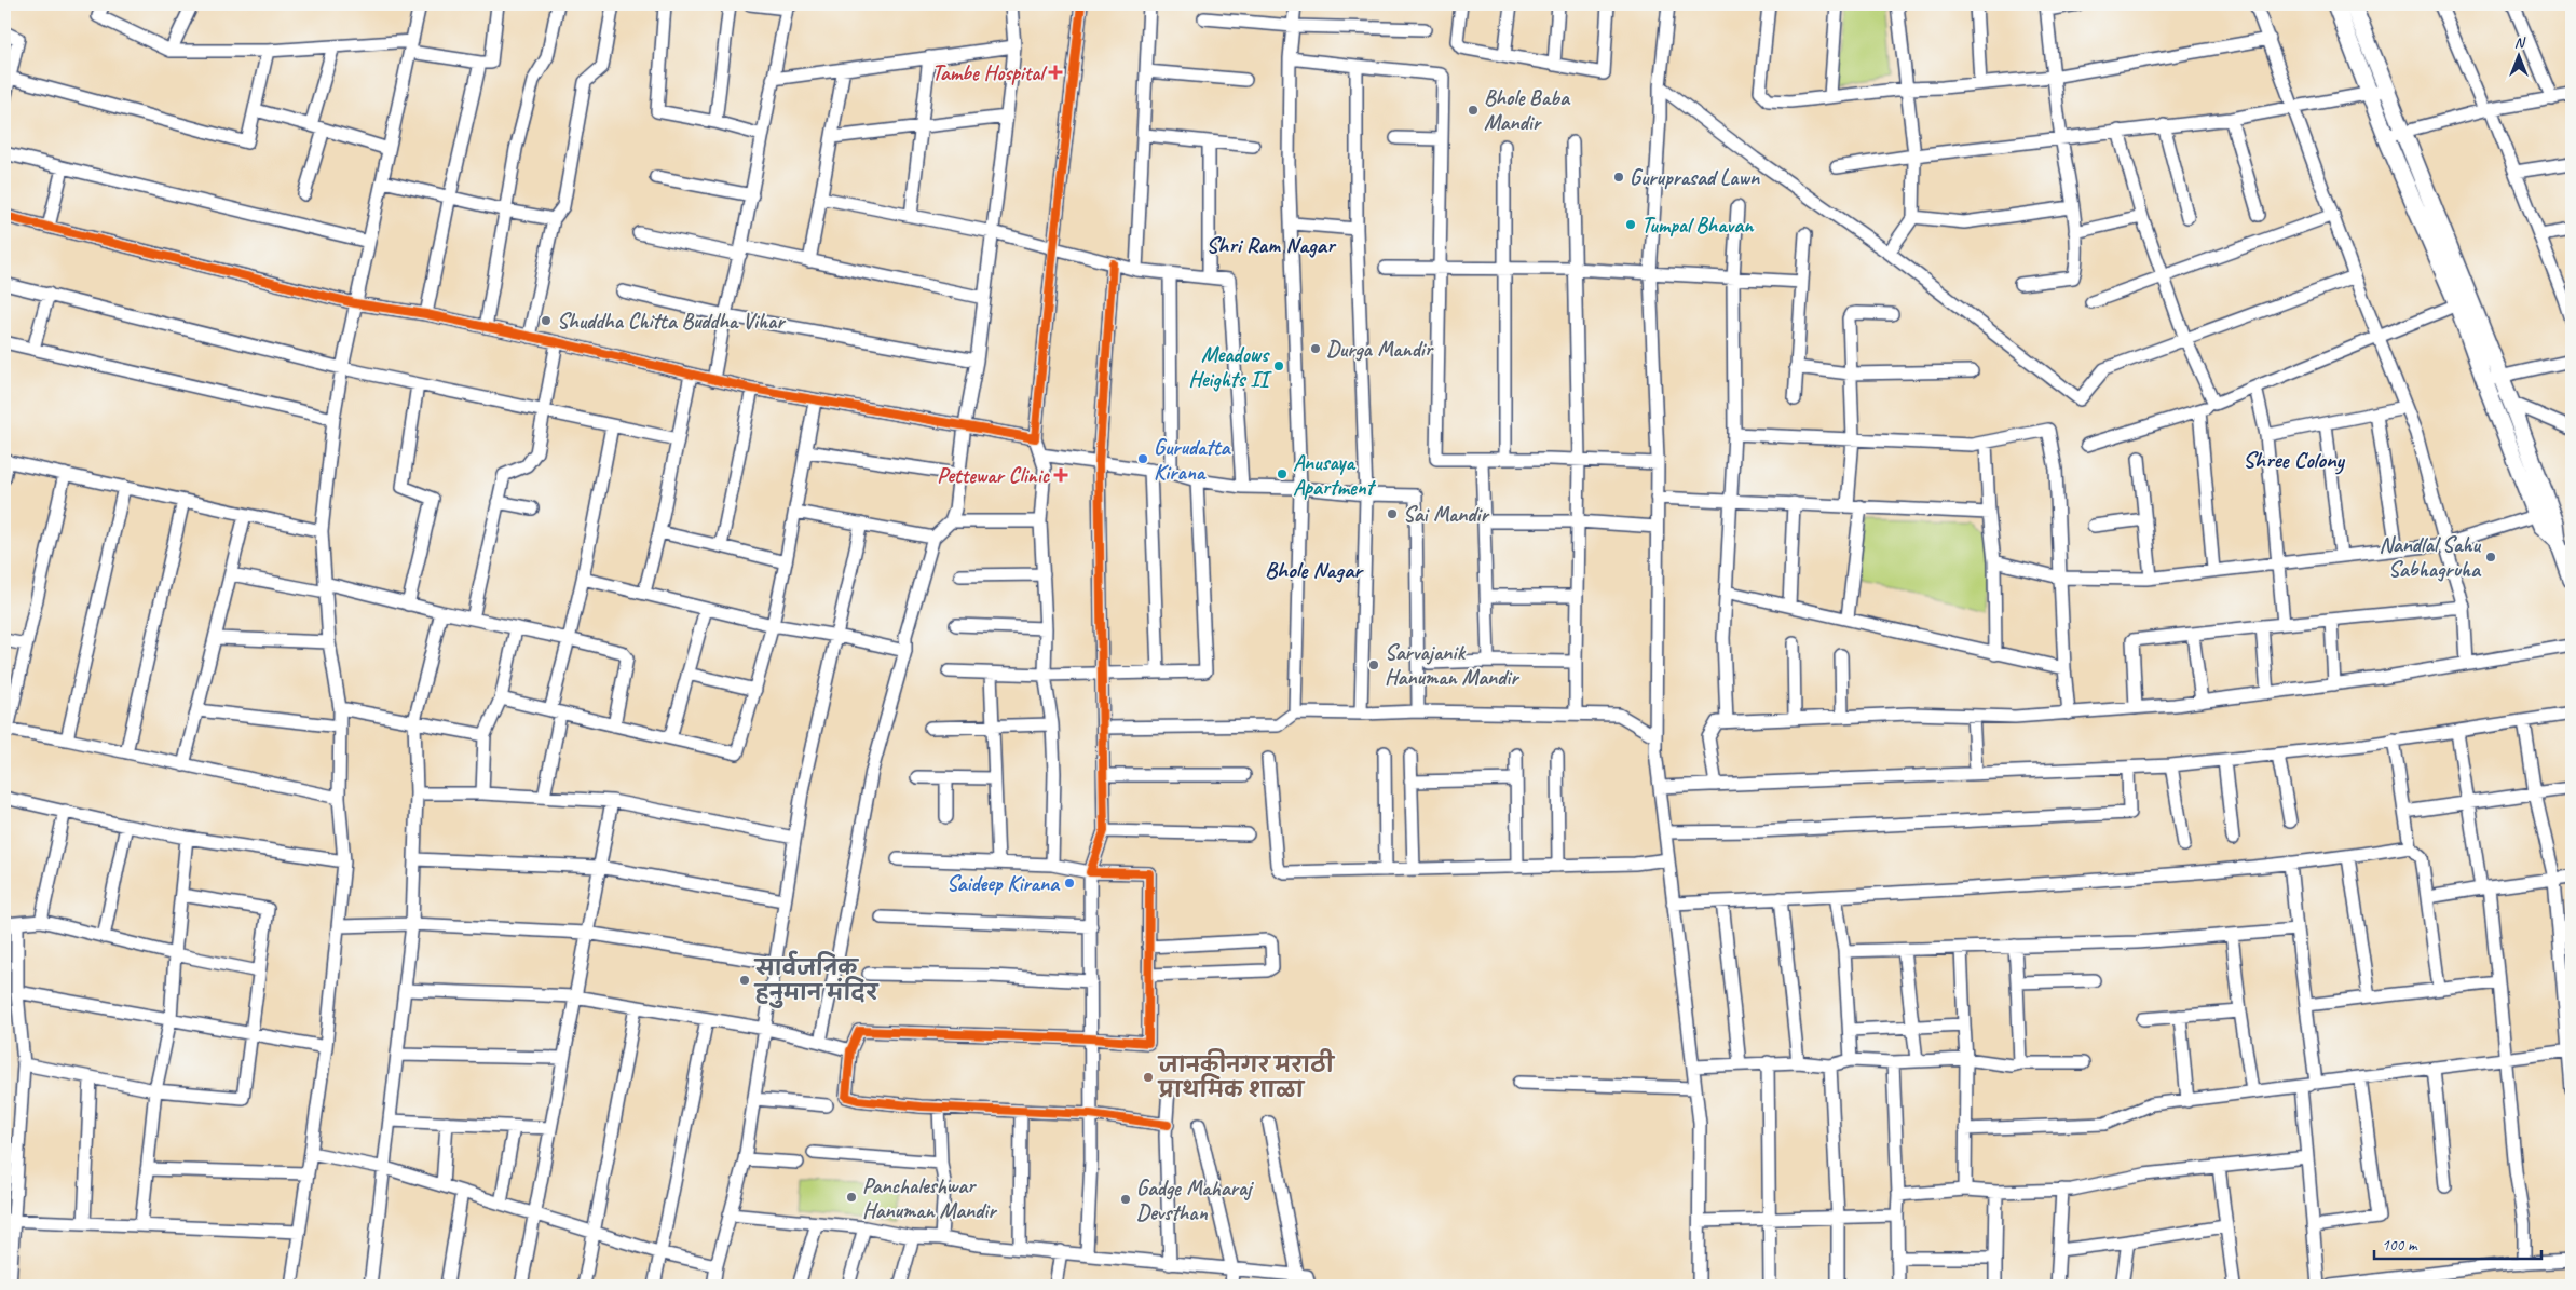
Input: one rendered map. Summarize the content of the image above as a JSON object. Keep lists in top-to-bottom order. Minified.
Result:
{"districts":["Shri Ram Nagar","Shree Colony","Bhole Nagar"],"places":{"health":["Tambe Hospital","Pettewar Clinic"],"other":["Bhole Baba Mandir","Guruprasad Lawn","Tumpal Bhavan","Shuddha Chitta Buddha Vihar","Durga Mandir","Meadows Heights II","Gurudatta Kirana","Anusaya Apartment","Sai Mandir","Nandlal Sahu Sabhagruha","Sarvajanik Hanuman Mandir","Saideep Kirana","सार्वजनिक हनुमान मंदिर","जानकीनगर मराठी प्राथमिक शाळा","Panchaleshwar Hanuman Mandir","Gadge Maharaj Devsthan"]},"scale_bar":"100 m","north":"top"}
